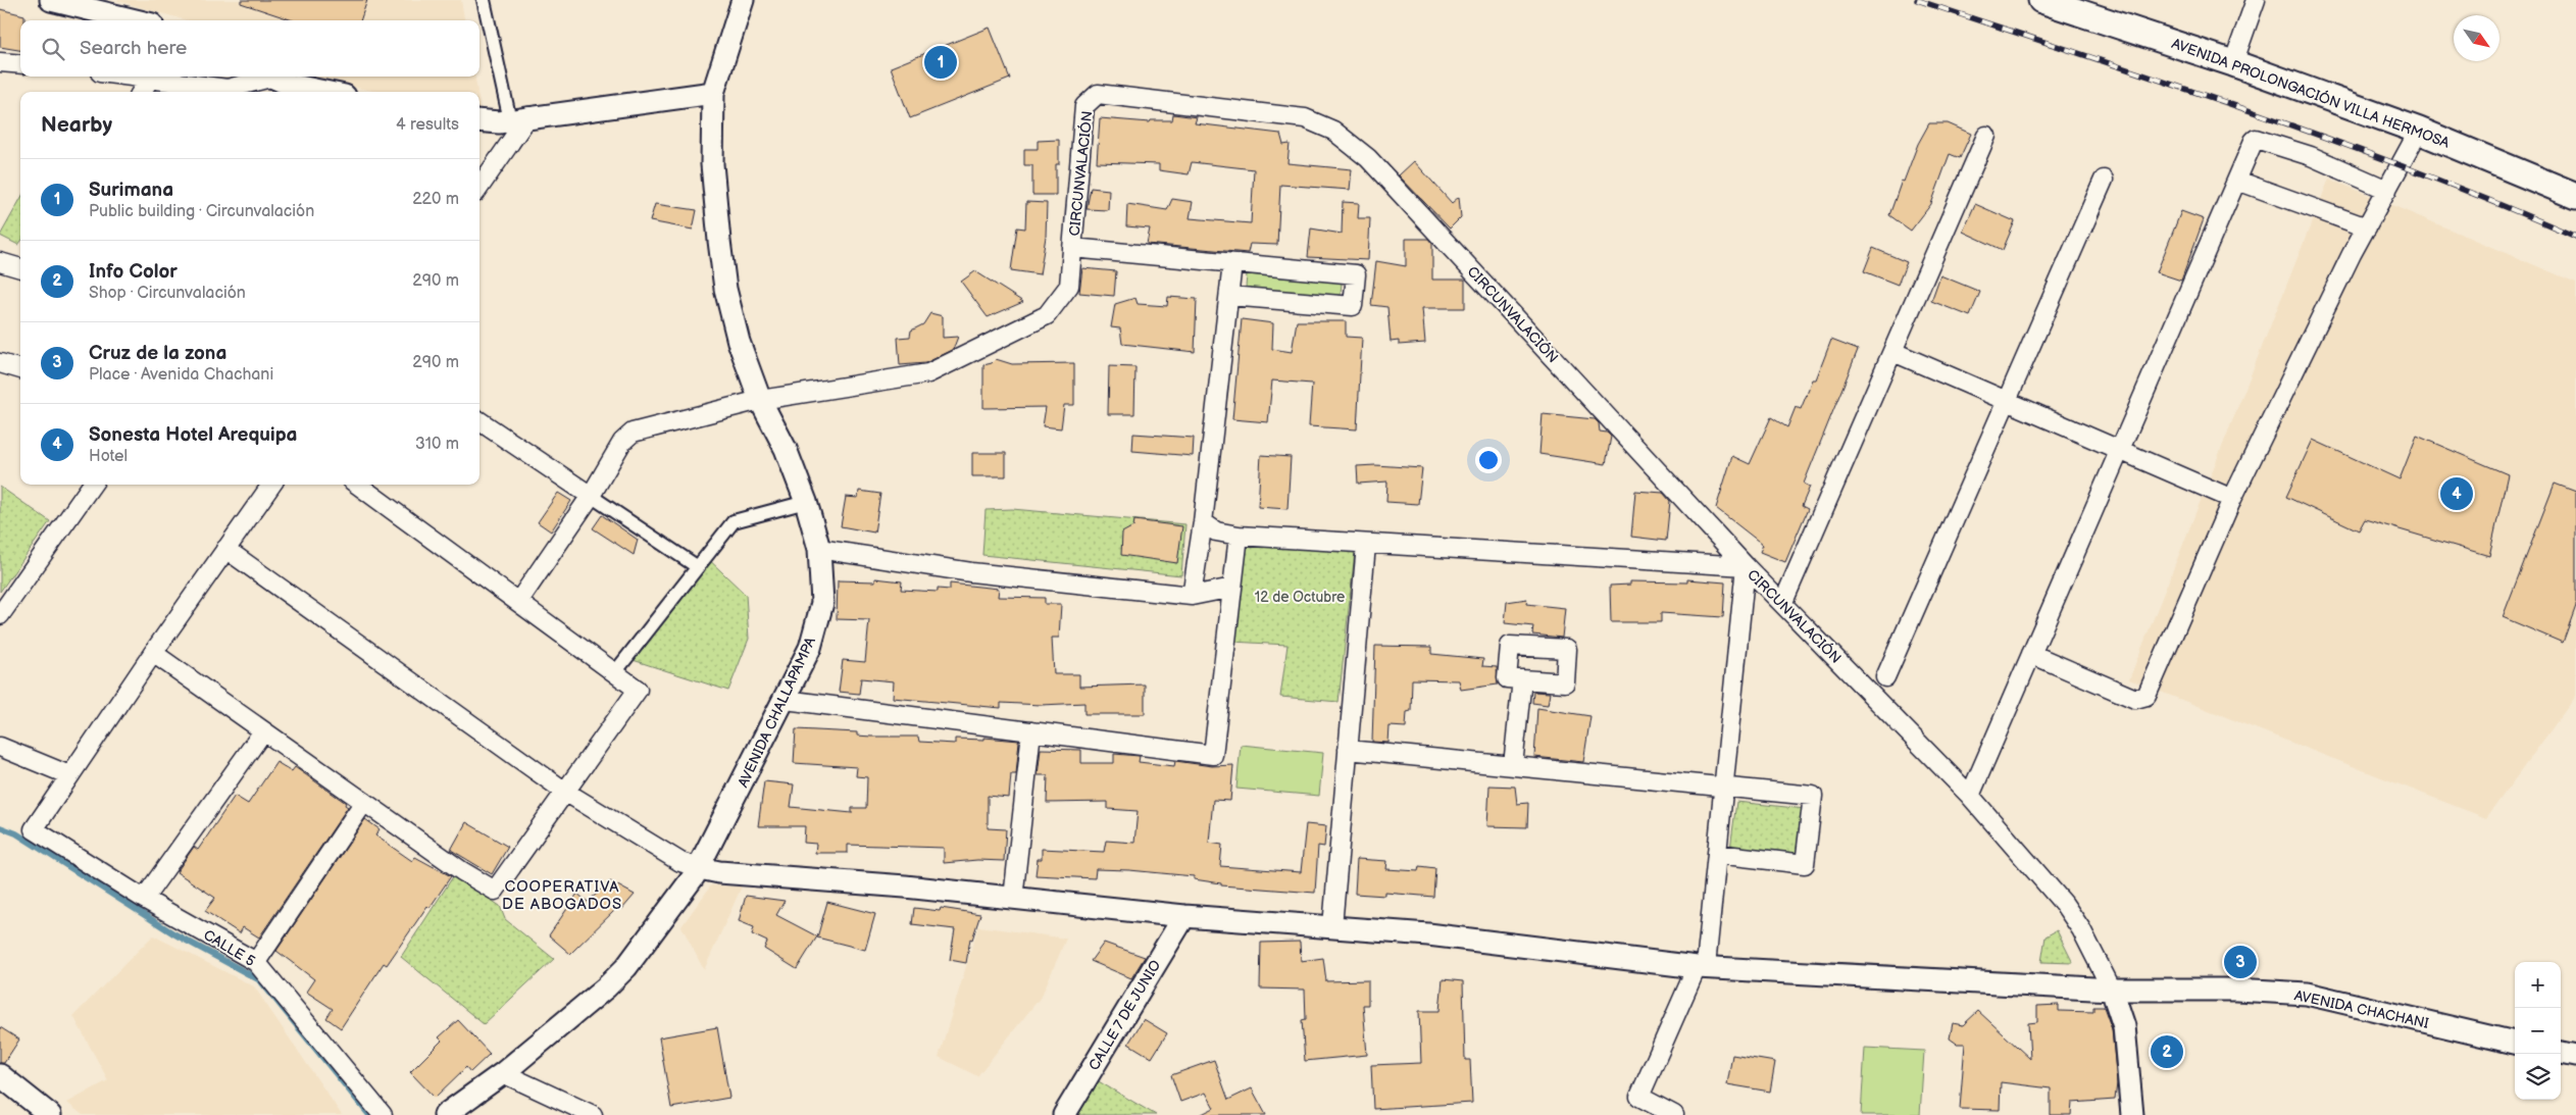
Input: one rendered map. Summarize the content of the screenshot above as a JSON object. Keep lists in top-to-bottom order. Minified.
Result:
{"streets":{"main road":["AVENIDA PROLONGACIÓN VILLA HERMOSA"],"street":["CIRCUNVALACIÓN","AVENIDA CHALLAPAMPA","CALLE 5","AVENIDA CHACHANI","CALLE 7 DE JUNIO"]},"crossings":[["CIRCUNVALACIÓN","AVENIDA CHALLAPAMPA"],["CIRCUNVALACIÓN","AVENIDA CHACHANI"],["AVENIDA CHALLAPAMPA","AVENIDA CHACHANI"],["AVENIDA CHACHANI","CALLE 7 DE JUNIO"]],"districts":["COOPERATIVA DE ABOGADOS"],"parks":["12 de Octubre"],"north":"bottom right","page":{"search":"Search here","pins":["1","4","3","2"],"heading":["Nearby","4 results"],"list":[{"mark":"1","name":"Surimana","note":"Public building · Circunvalación","value":"220 m"},{"mark":"2","name":"Info Color","note":"Shop · Circunvalación","value":"290 m"},{"mark":"3","name":"Cruz de la zona","note":"Place · Avenida Chachani","value":"290 m"},{"mark":"4","name":"Sonesta Hotel Arequipa","note":"Hotel","value":"310 m"}],"map_buttons":["+","−"]}}
